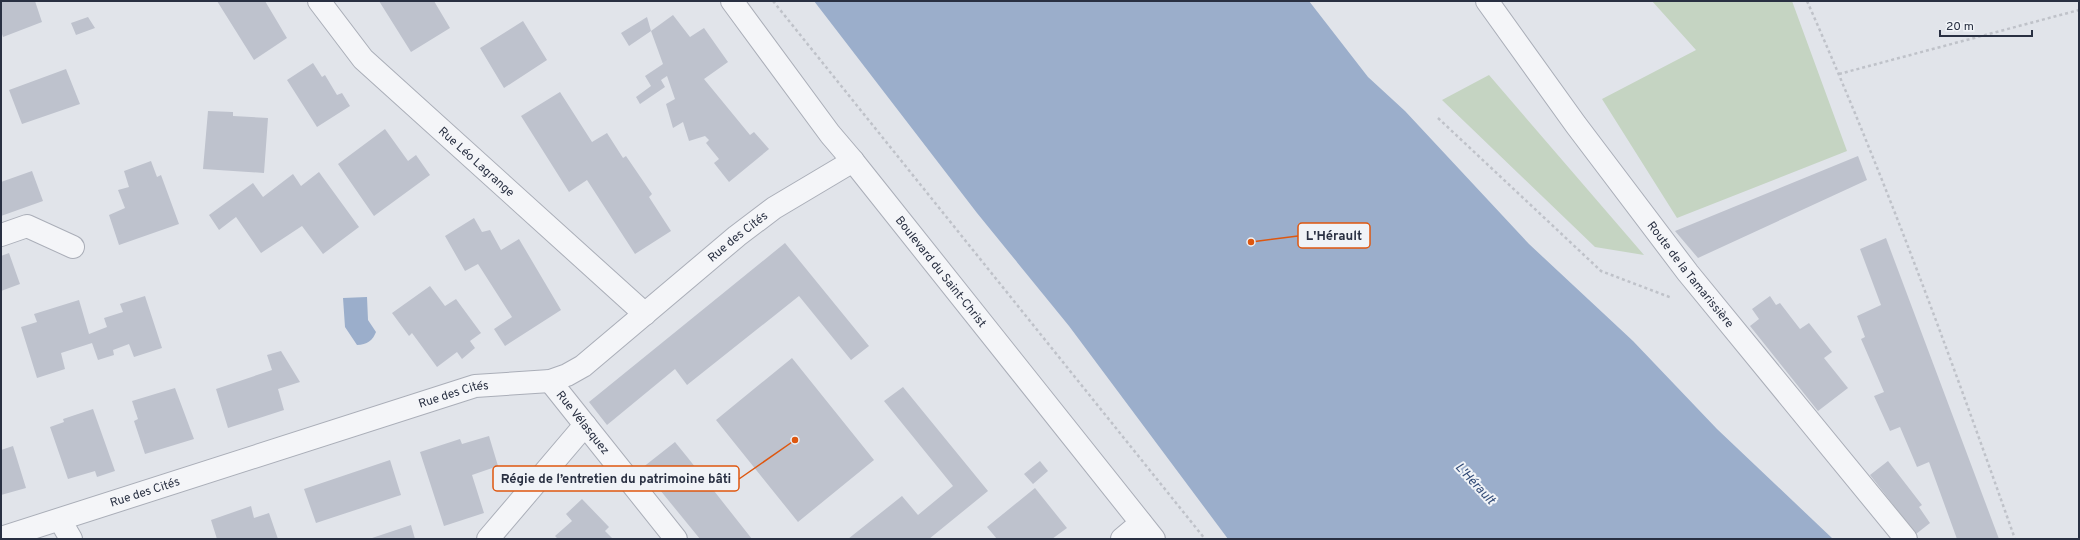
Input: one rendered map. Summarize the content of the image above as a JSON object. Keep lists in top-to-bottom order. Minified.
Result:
{"streets":{"street":["Rue Léo Lagrange","Rue des Cités","Boulevard du Saint-Christ","Route de la Tamarissière","Rue Vélasquez"]},"crossings":[["Rue Léo Lagrange","Rue des Cités"],["Rue des Cités","Boulevard du Saint-Christ"],["Rue des Cités","Rue Vélasquez"]],"water":["L'Hérault"],"places":["L'Hérault","Régie de l’entretien du patrimoine bâti"],"scale_bar":"20 m"}
